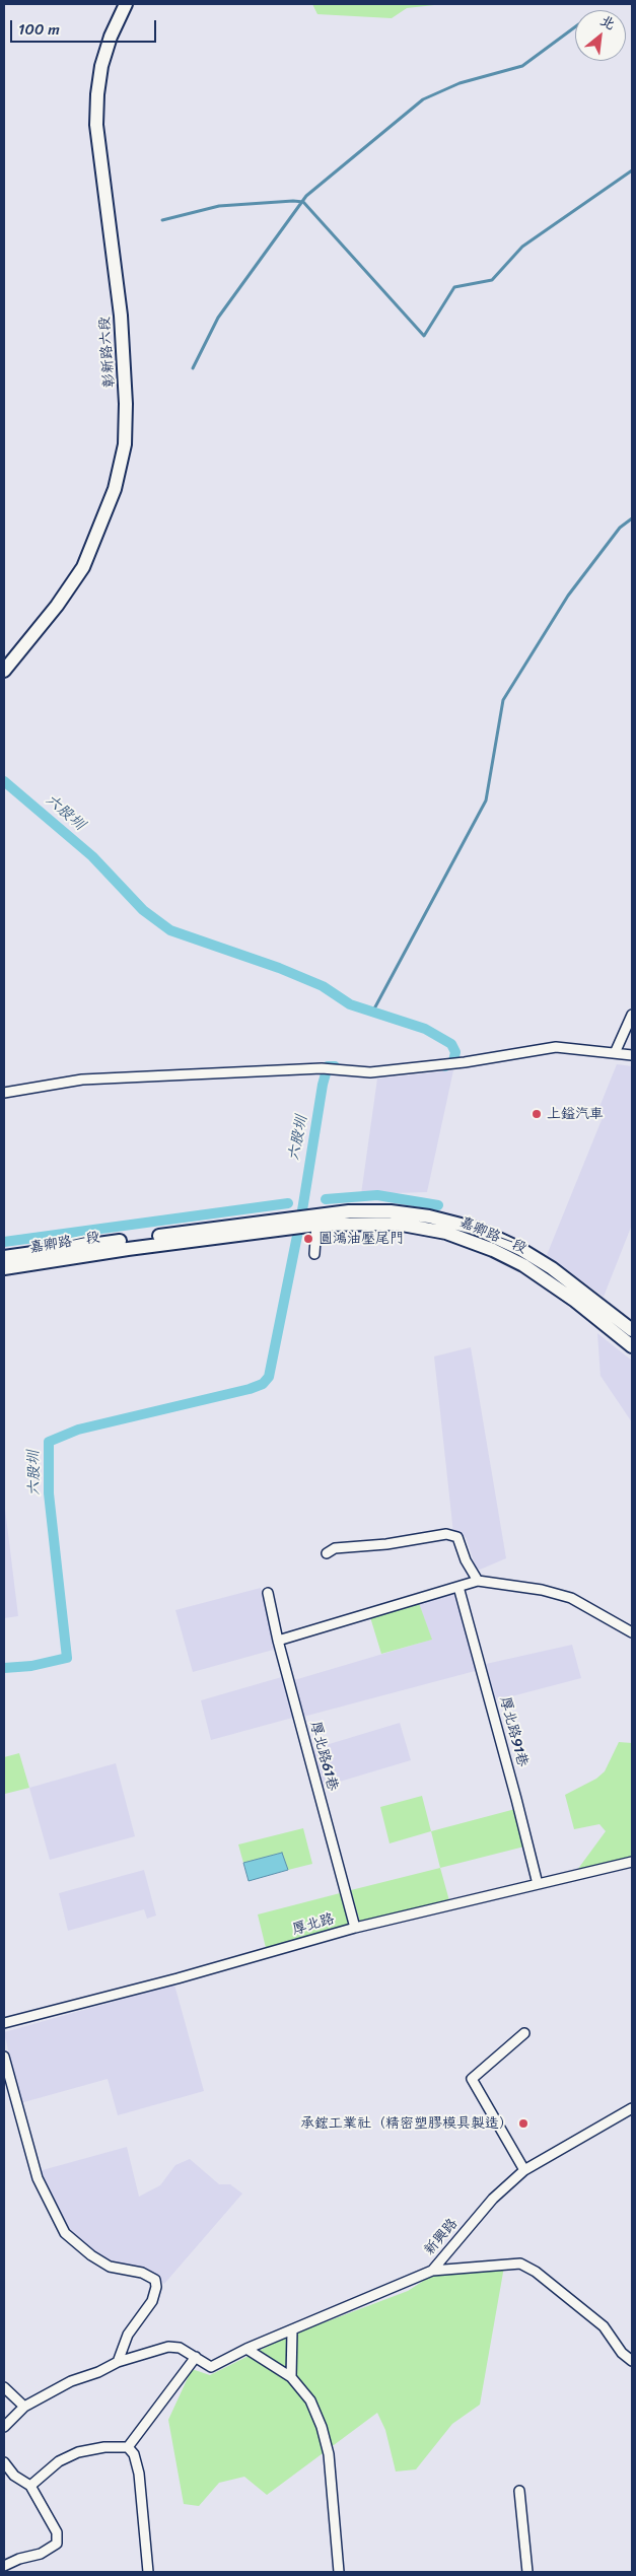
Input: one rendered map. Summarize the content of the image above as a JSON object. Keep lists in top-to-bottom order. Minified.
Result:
{"streets":{"street":["彰新路六段","嘉卿路一段","厚北路91巷","厚北路61巷","厚北路","新興路"]},"crossings":[["厚北路91巷","厚北路"],["厚北路61巷","厚北路"]],"water":["六股圳"],"places":["上鎰汽車","圓鴻油壓尾門","承鋐工業社（精密塑膠模具製造）"],"scale_bar":"100 m","north":"top right"}
